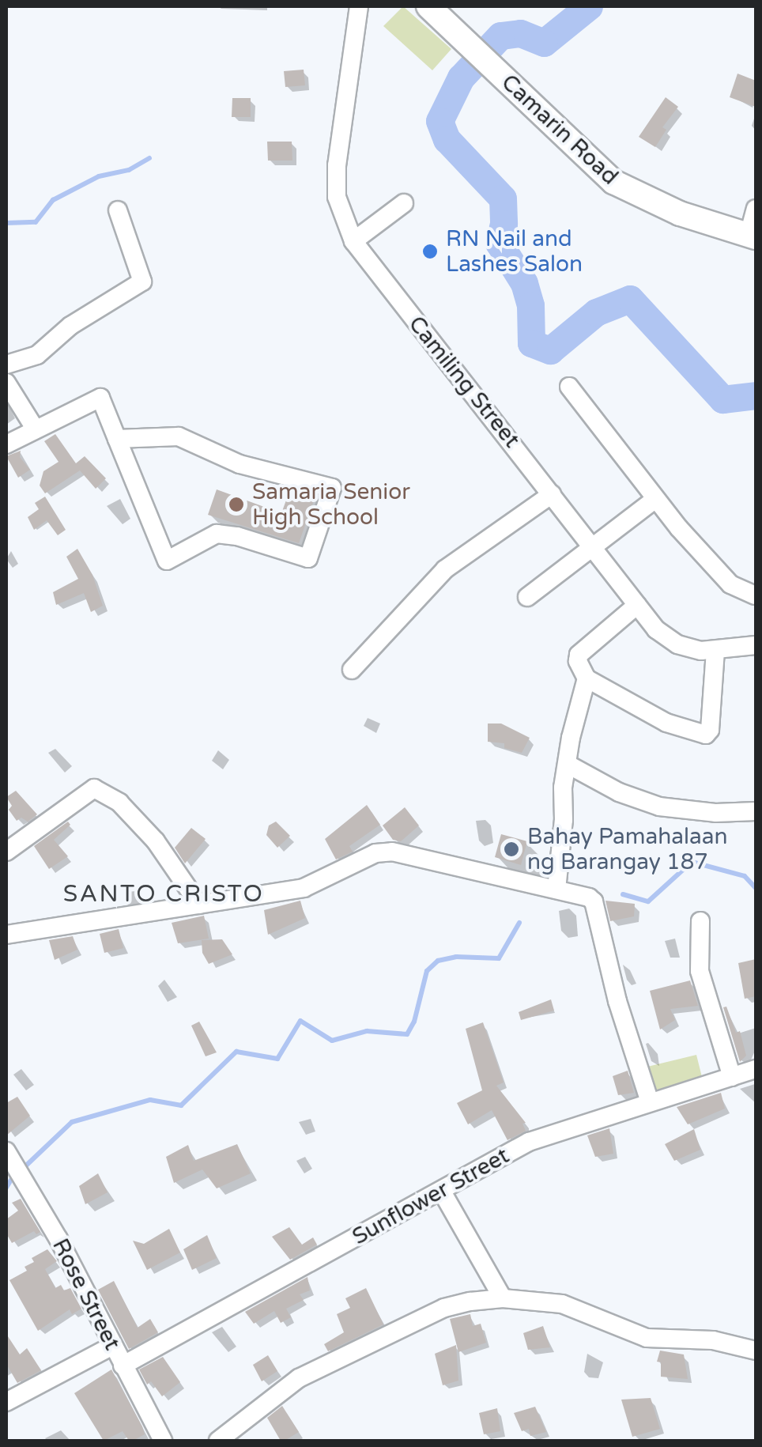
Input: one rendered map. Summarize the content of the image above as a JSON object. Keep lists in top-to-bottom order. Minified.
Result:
{"streets":{"main road":["Camarin Road"],"street":["Camiling Street","Sunflower Street","Rose Street"]},"crossings":[["Sunflower Street","Rose Street"]],"districts":["SANTO CRISTO"],"places":["RN Nail and Lashes Salon","Samaria Senior High School","Bahay Pamahalaan ng Barangay 187"]}
